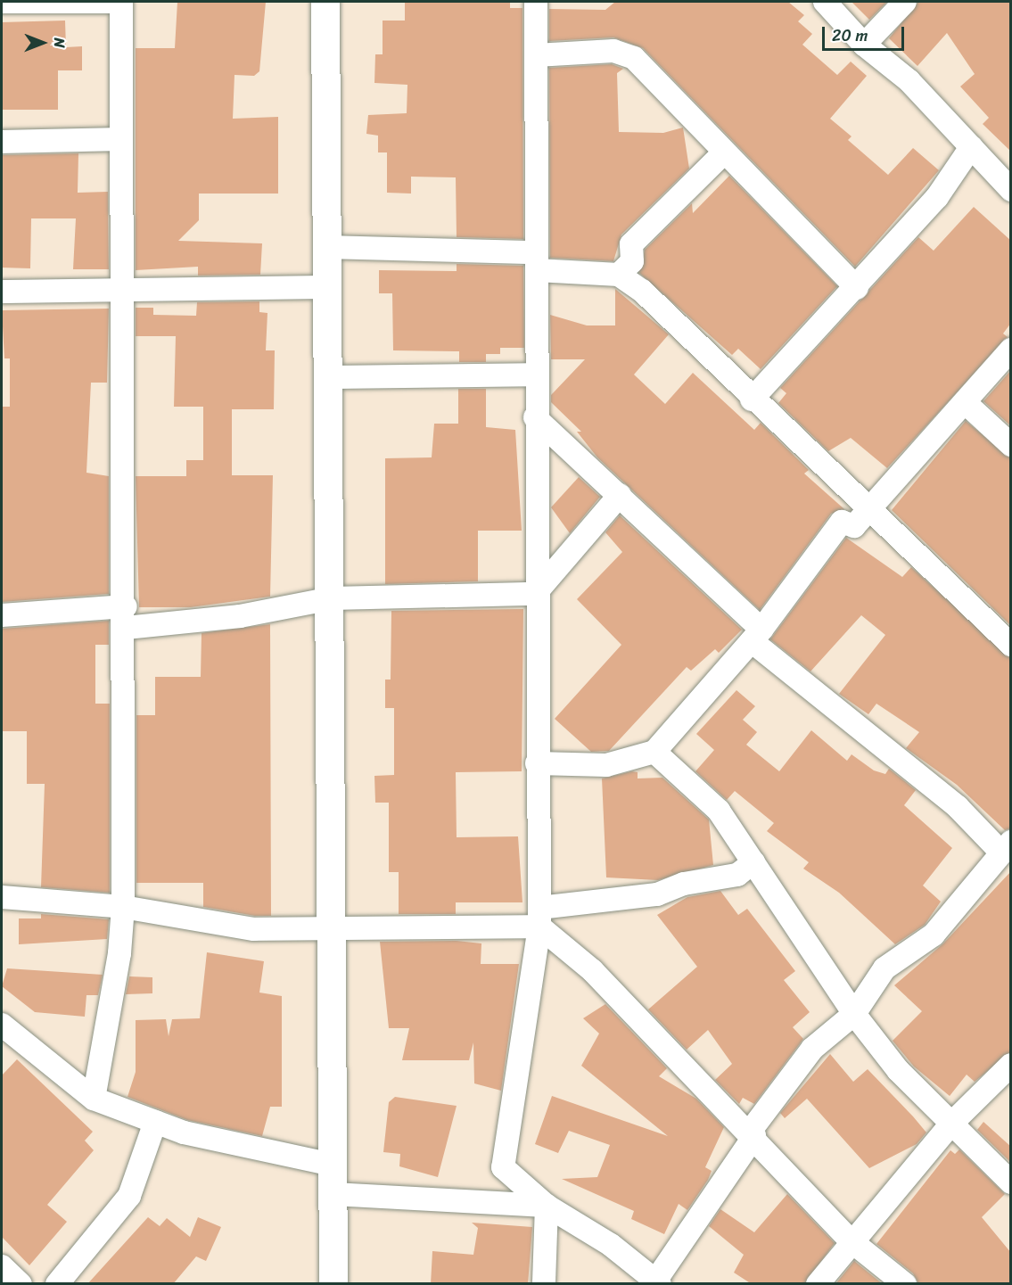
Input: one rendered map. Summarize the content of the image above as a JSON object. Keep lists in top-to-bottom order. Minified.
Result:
{"scale_bar":"20 m","north":"right"}
